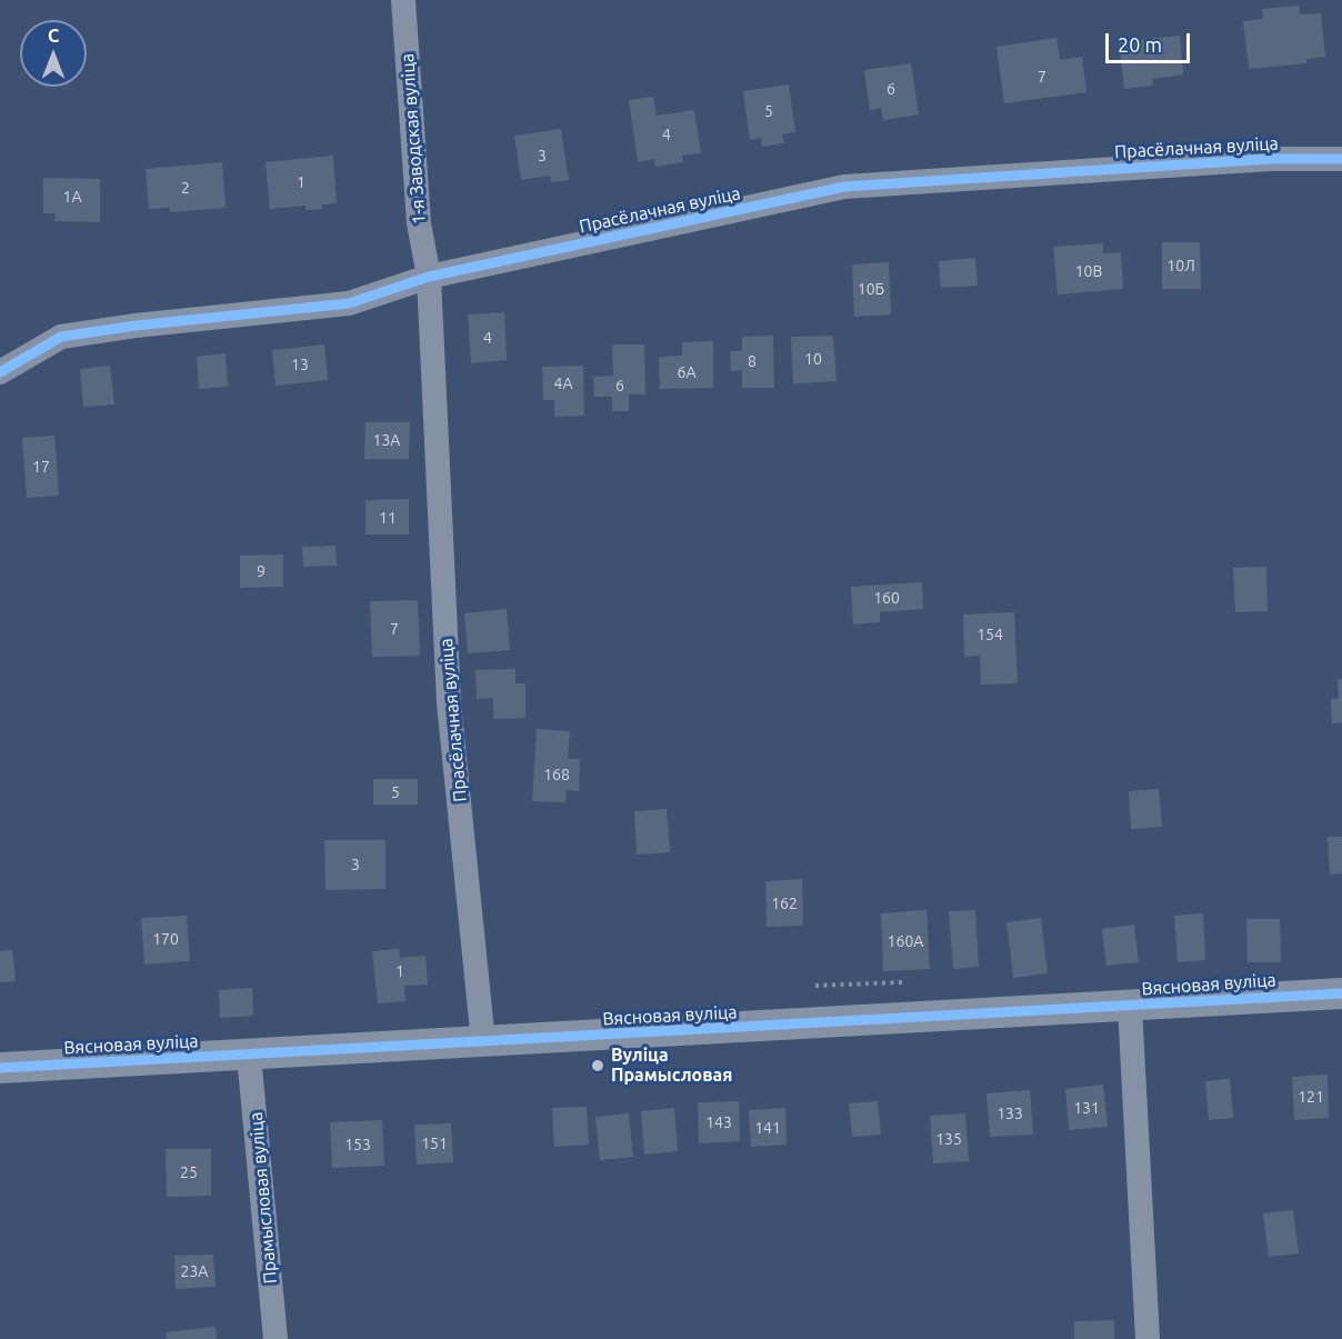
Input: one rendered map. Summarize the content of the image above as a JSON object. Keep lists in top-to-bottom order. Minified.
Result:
{"streets":{"street":["1-я Заводская вуліца","Прасёлачная вуліца","Вясновая вуліца","Прамысловая вуліца"]},"crossings":[["1-я Заводская вуліца","Прасёлачная вуліца"],["Прасёлачная вуліца","Вясновая вуліца"],["Вясновая вуліца","Прамысловая вуліца"]],"places":["Вуліца Прамысловая"],"house_numbers":["7","6","5","4","3","1","2","1А","10Л","10В","10Б","4","10","8","13","6А","4А","6","13А","17","11","9","160","7","154","168","5","3","162","170","160А","1","121","131","133","143","141","135","151","153","25","23А"],"scale_bar":"20 m","north":"top"}
